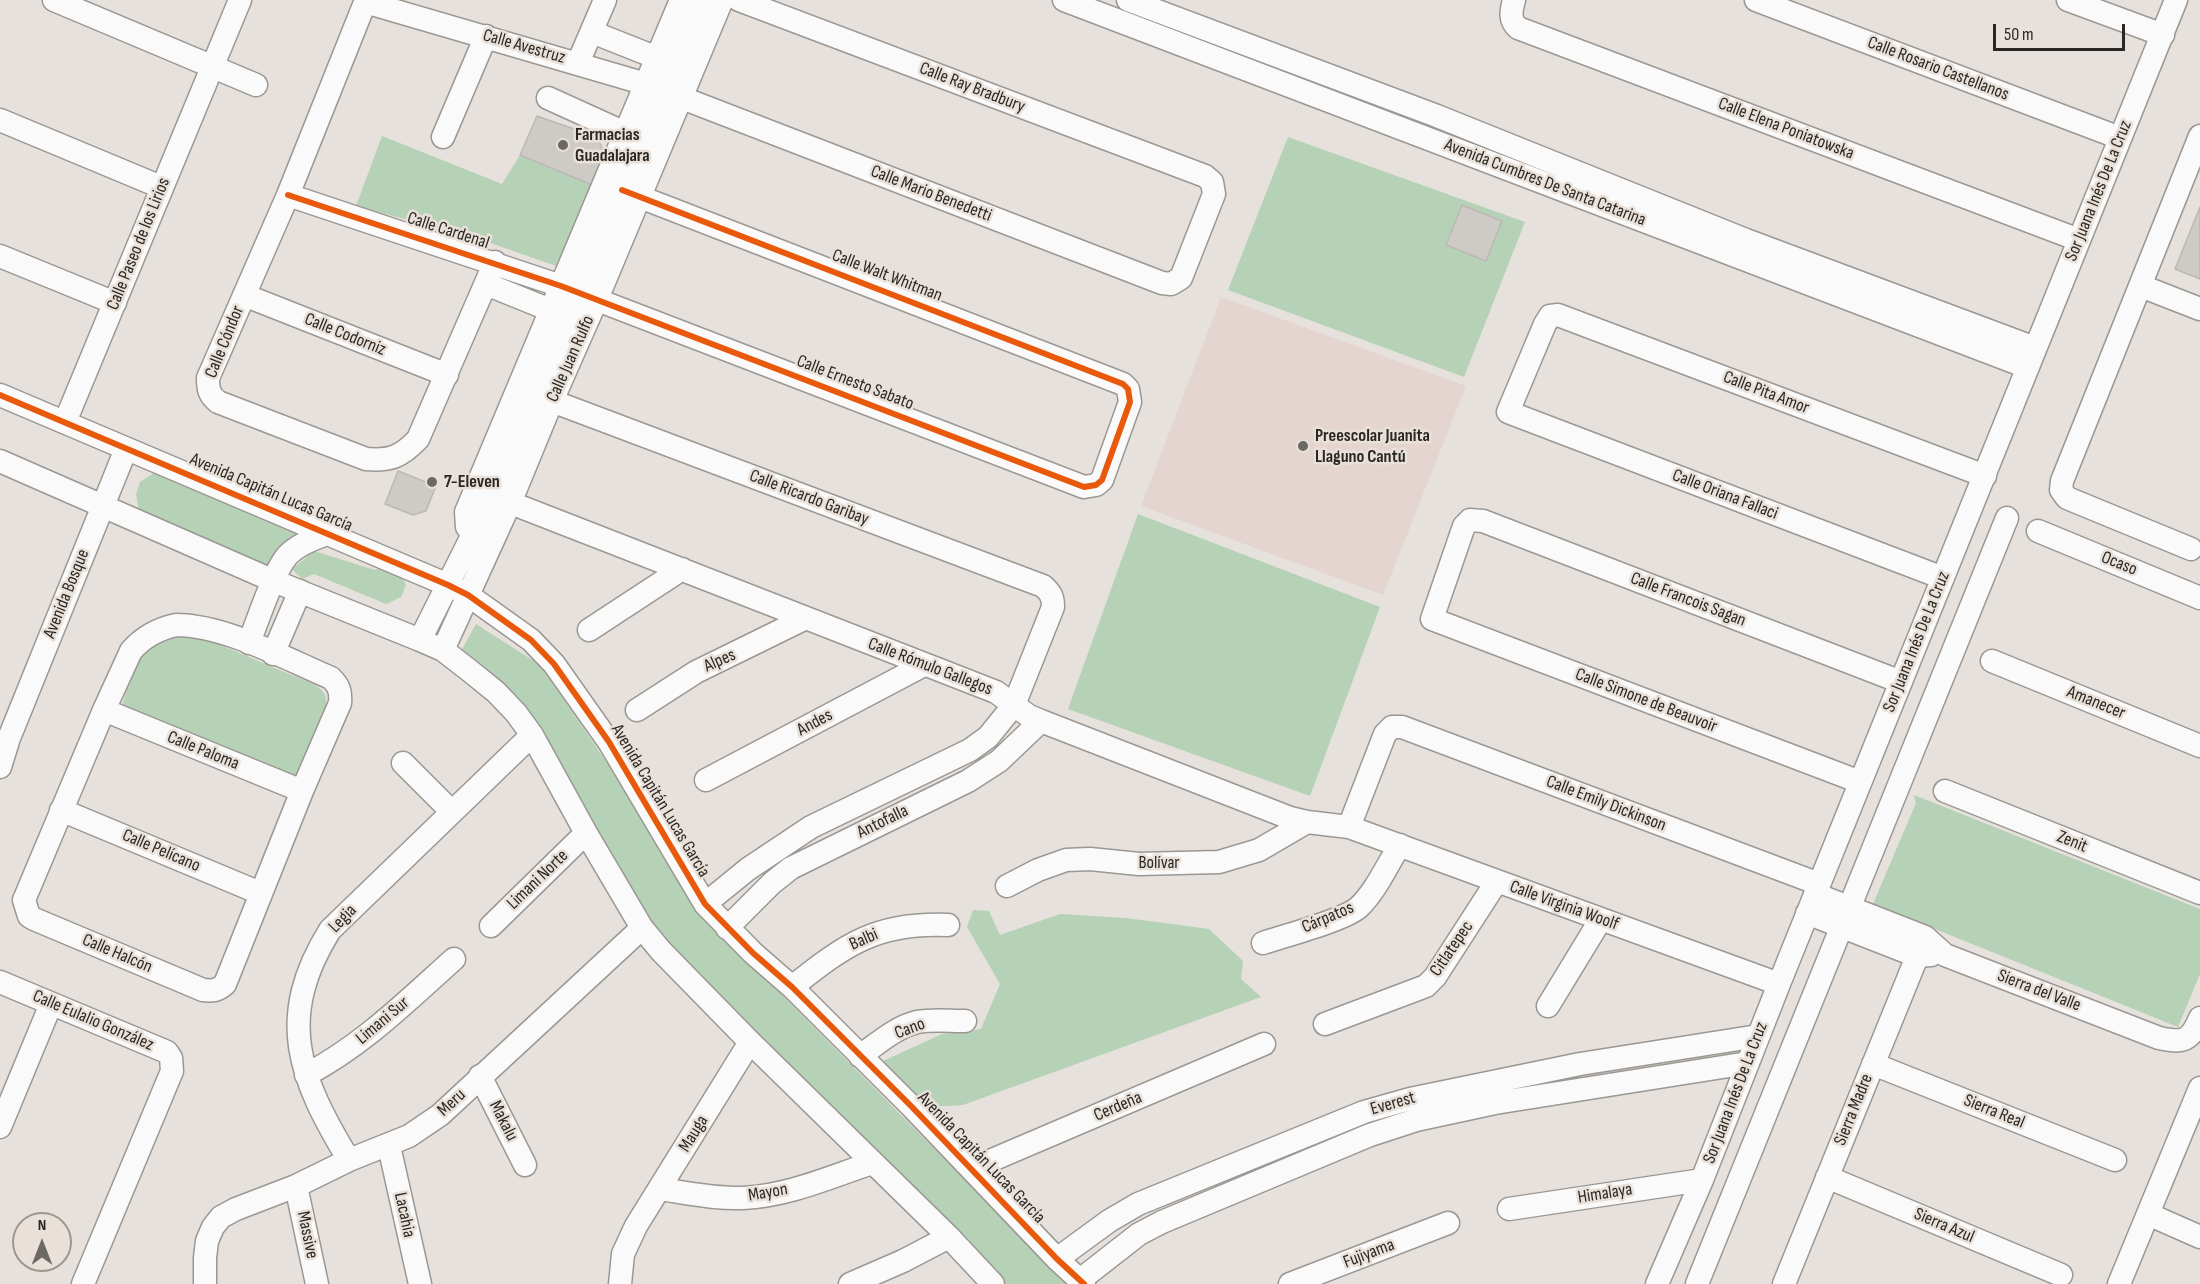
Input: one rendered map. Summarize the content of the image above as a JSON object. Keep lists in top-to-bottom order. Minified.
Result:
{"streets":{"street":["Calle Avestruz","Calle Rosario Castellanos","Calle Ray Bradbury","Calle Elena Poniatowska","Avenida Cumbres De Santa Catarina","Sor Juana Inés De La Cruz","Calle Mario Benedetti","Calle Cardenal","Calle Paseo de los Lirios","Calle Walt Whitman","Calle Codorniz","Calle Cóndor","Calle Juan Rulfo","Calle Ernesto Sabato","Calle Pita Amor","Avenida Capitán Lucas García","Calle Oriana Fallaci","Calle Ricardo Garibay","Ocaso","Avenida Bosque","Calle Francois Sagan","Alpes","Calle Rómulo Gallegos","Calle Simone de Beauvoir","Amanecer","Andes","Calle Paloma","Calle Emily Dickinson","Antofalla","Zenit","Calle Pelícano","Bolívar","Limani Norte","Calle Virginia Woolf","Cárpatos","Legia","Balbi","Citlatepec","Calle Halcón","Sierra del Valle","Calle Eulalio González","Limani Sur","Cano","Meru","Everest","Cerdeña","Sierra Madre","Sierra Real","Makalu","Mauga","Mayon","Himalaya","Lacahia","Sierra Azul","Massive","Fujiyama"]},"crossings":[["Calle Avestruz","Calle Mario Benedetti"],["Calle Avestruz","Calle Cóndor"],["Calle Avestruz","Calle Juan Rulfo"],["Calle Rosario Castellanos","Sor Juana Inés De La Cruz"],["Calle Ray Bradbury","Calle Mario Benedetti"],["Calle Elena Poniatowska","Sor Juana Inés De La Cruz"],["Avenida Cumbres De Santa Catarina","Sor Juana Inés De La Cruz"],["Sor Juana Inés De La Cruz","Calle Pita Amor"],["Sor Juana Inés De La Cruz","Calle Oriana Fallaci"],["Sor Juana Inés De La Cruz","Calle Francois Sagan"],["Sor Juana Inés De La Cruz","Calle Simone de Beauvoir"],["Sor Juana Inés De La Cruz","Calle Emily Dickinson"],["Sor Juana Inés De La Cruz","Calle Virginia Woolf"],["Sor Juana Inés De La Cruz","Everest"],["Sor Juana Inés De La Cruz","Himalaya"],["Calle Mario Benedetti","Calle Juan Rulfo"],["Calle Cardenal","Calle Cóndor"],["Calle Cardenal","Calle Juan Rulfo"],["Calle Cardenal","Calle Ernesto Sabato"],["Calle Paseo de los Lirios","Avenida Capitán Lucas García"],["Calle Walt Whitman","Calle Juan Rulfo"],["Calle Walt Whitman","Calle Ernesto Sabato"],["Calle Codorniz","Calle Cóndor"],["Calle Juan Rulfo","Calle Ernesto Sabato"],["Calle Juan Rulfo","Avenida Capitán Lucas García"],["Calle Juan Rulfo","Calle Ricardo Garibay"],["Calle Juan Rulfo","Calle Rómulo Gallegos"],["Calle Pita Amor","Calle Oriana Fallaci"],["Avenida Capitán Lucas García","Avenida Bosque"],["Avenida Capitán Lucas García","Antofalla"],["Avenida Capitán Lucas García","Balbi"],["Avenida Capitán Lucas García","Cano"],["Avenida Capitán Lucas García","Everest"],["Avenida Capitán Lucas García","Cerdeña"],["Calle Ricardo Garibay","Antofalla"],["Calle Francois Sagan","Calle Simone de Beauvoir"],["Alpes","Calle Rómulo Gallegos"],["Calle Rómulo Gallegos","Andes"],["Calle Rómulo Gallegos","Calle Emily Dickinson"],["Calle Rómulo Gallegos","Antofalla"],["Calle Rómulo Gallegos","Bolívar"],["Calle Rómulo Gallegos","Calle Virginia Woolf"],["Calle Paloma","Calle Halcón"],["Calle Emily Dickinson","Calle Virginia Woolf"],["Calle Emily Dickinson","Sierra del Valle"],["Calle Emily Dickinson","Sierra Madre"],["Calle Pelícano","Calle Halcón"],["Calle Virginia Woolf","Cárpatos"],["Calle Virginia Woolf","Citlatepec"],["Legia","Limani Sur"],["Legia","Meru"],["Sierra del Valle","Sierra Madre"],["Meru","Makalu"],["Meru","Lacahia"],["Meru","Massive"],["Sierra Madre","Sierra Real"],["Sierra Madre","Sierra Azul"],["Mauga","Mayon"]],"places":["Farmacias Guadalajara","Preescolar Juanita Llaguno Cantú","7-Eleven"],"scale_bar":"50 m","north":"top"}
